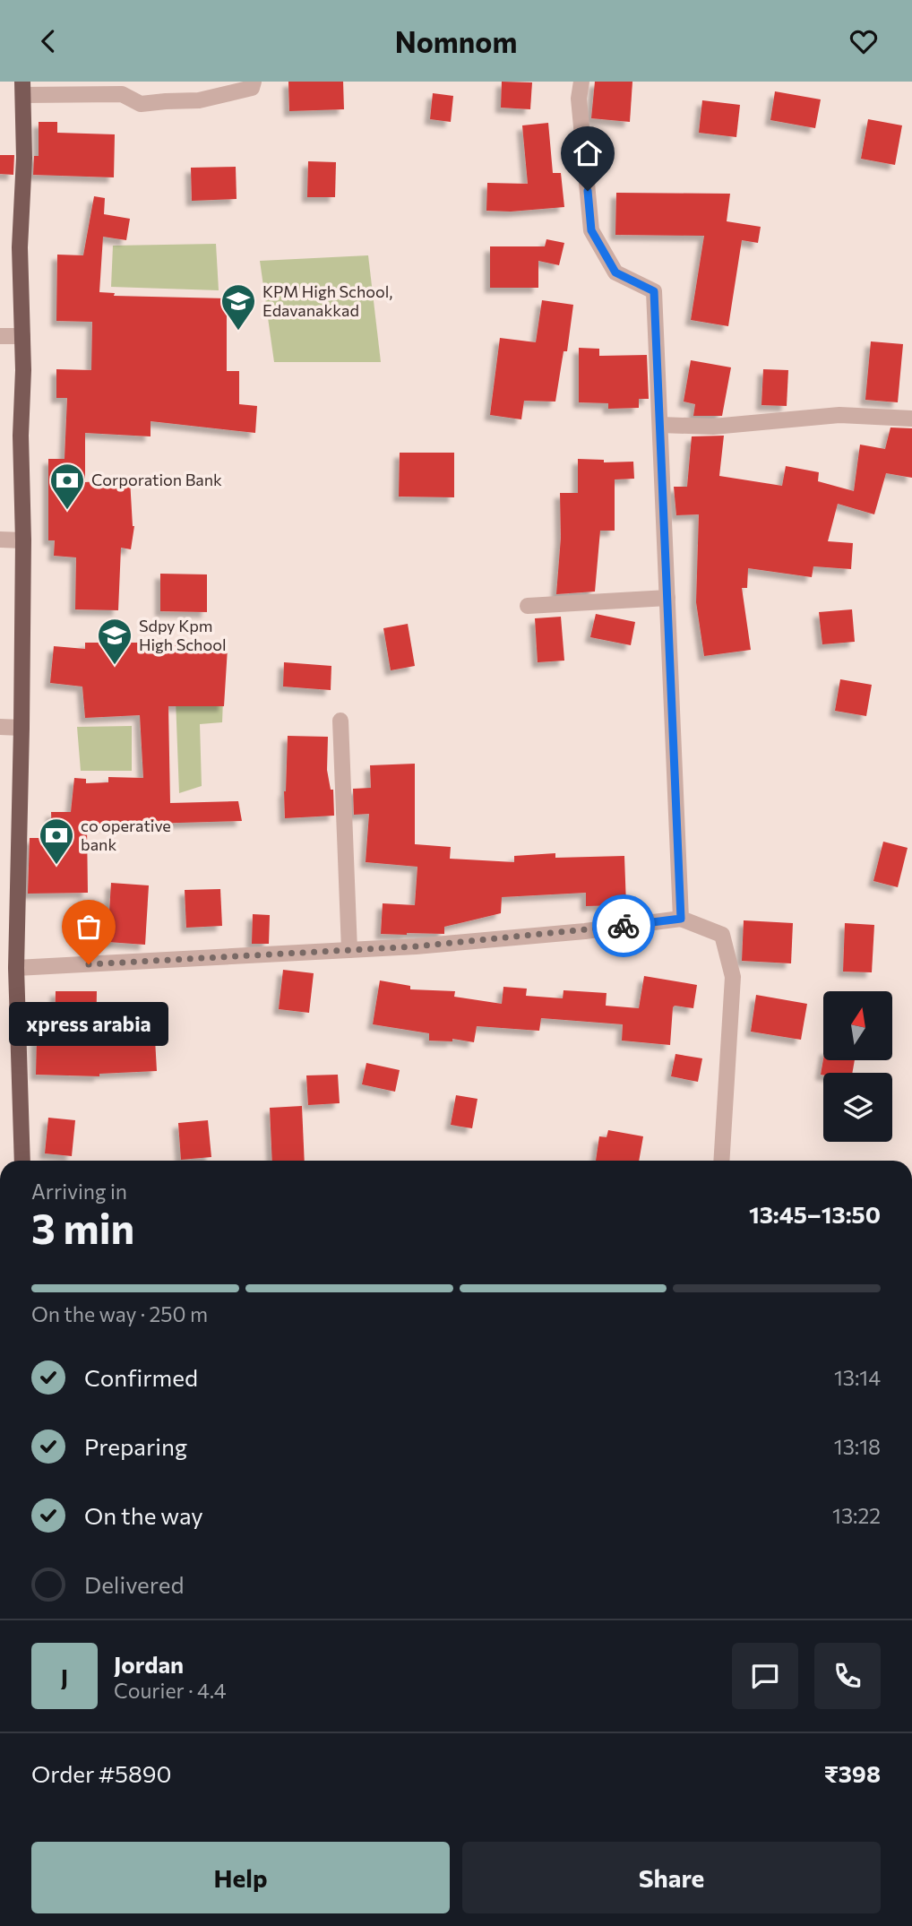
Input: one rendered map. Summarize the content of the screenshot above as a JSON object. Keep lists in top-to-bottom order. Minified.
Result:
{"places":{"school or university":["KPM High School, Edavanakkad","Sdpy Kpm High School"],"bank":["Corporation Bank","co operative bank"],"other":["xpress arabia"]},"north":"top","page":{"header":"Nomnom","bubble":"xpress arabia","heading":["3 min","Arriving in","13:45–13:50"],"panel":["Jordan","Courier · 4.4","Order #5890","₹398"],"bar":"On the way · 250 m","list":[["Confirmed","13:14"],["Preparing","13:18"],["On the way","13:22"],"Delivered"],"round":"J","buttons":["Help","Share"]}}
